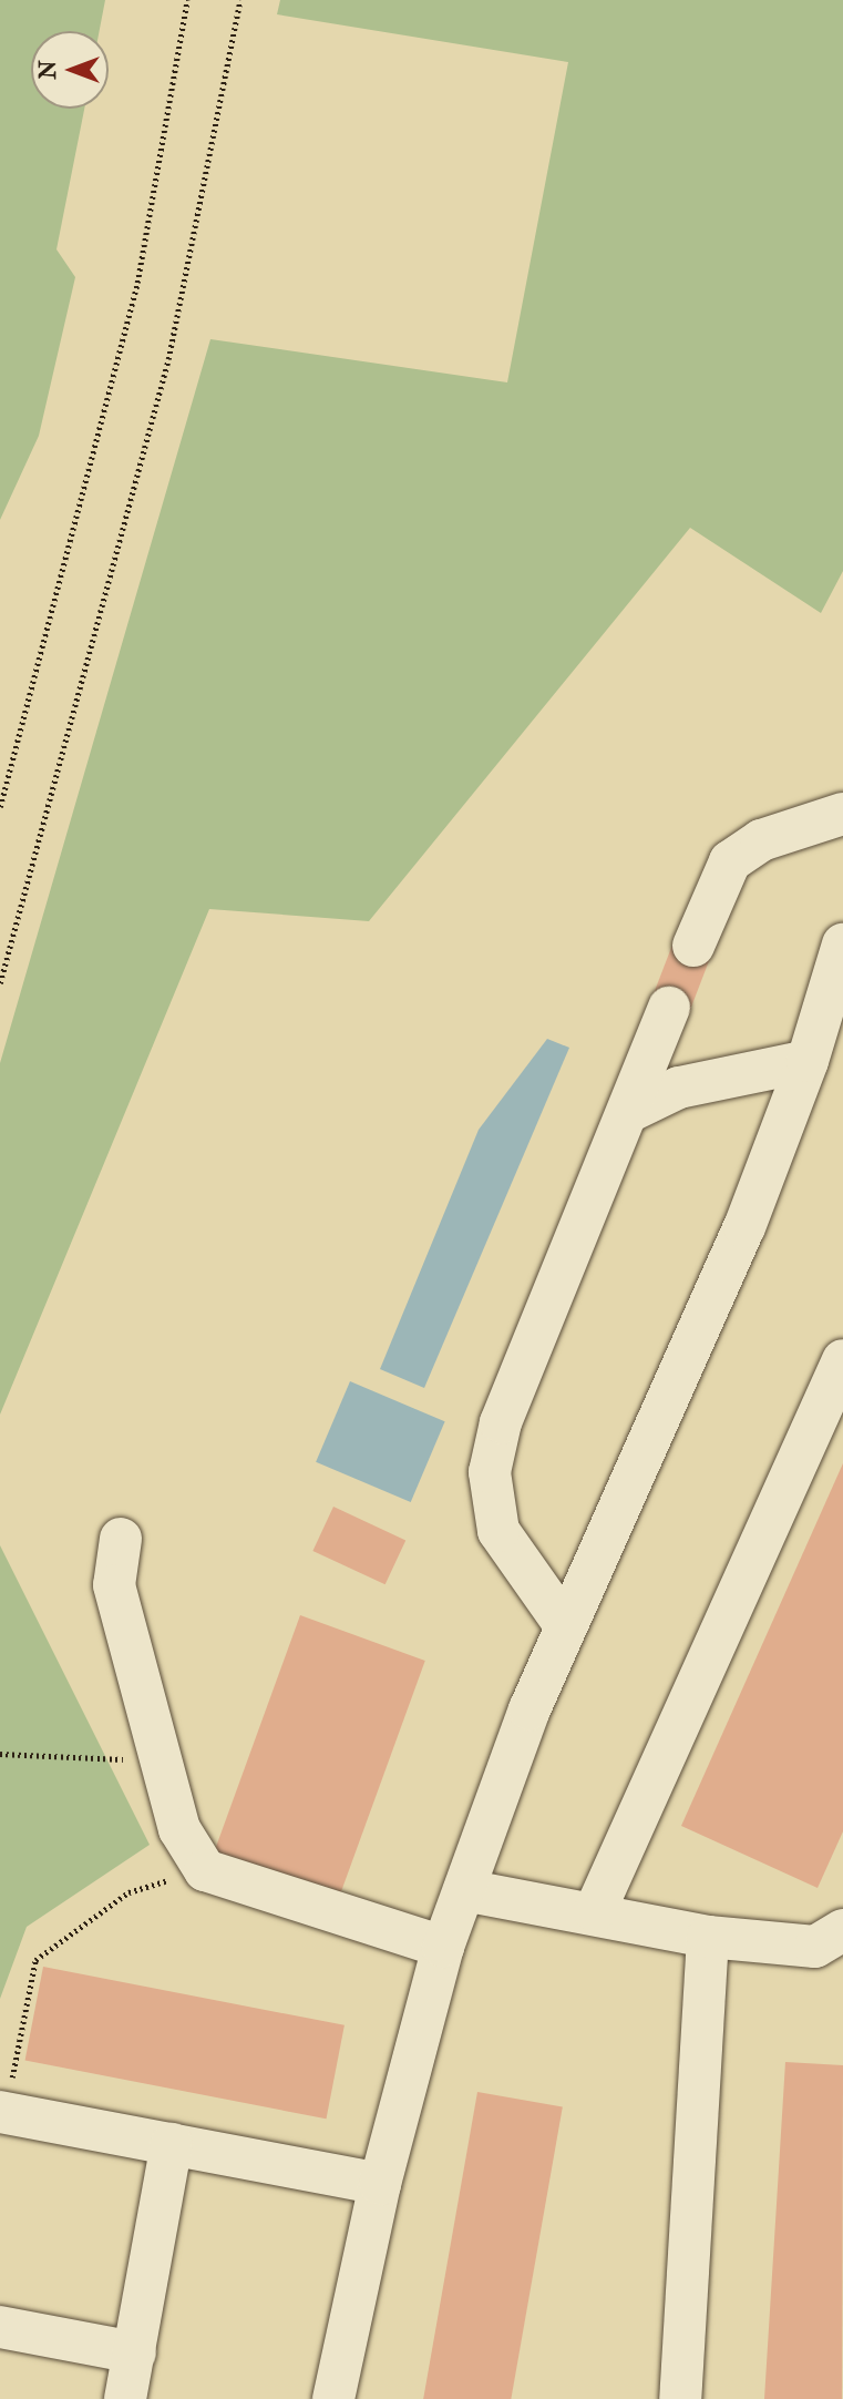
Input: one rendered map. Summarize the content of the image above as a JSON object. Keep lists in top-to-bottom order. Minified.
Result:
{"north":"left"}
